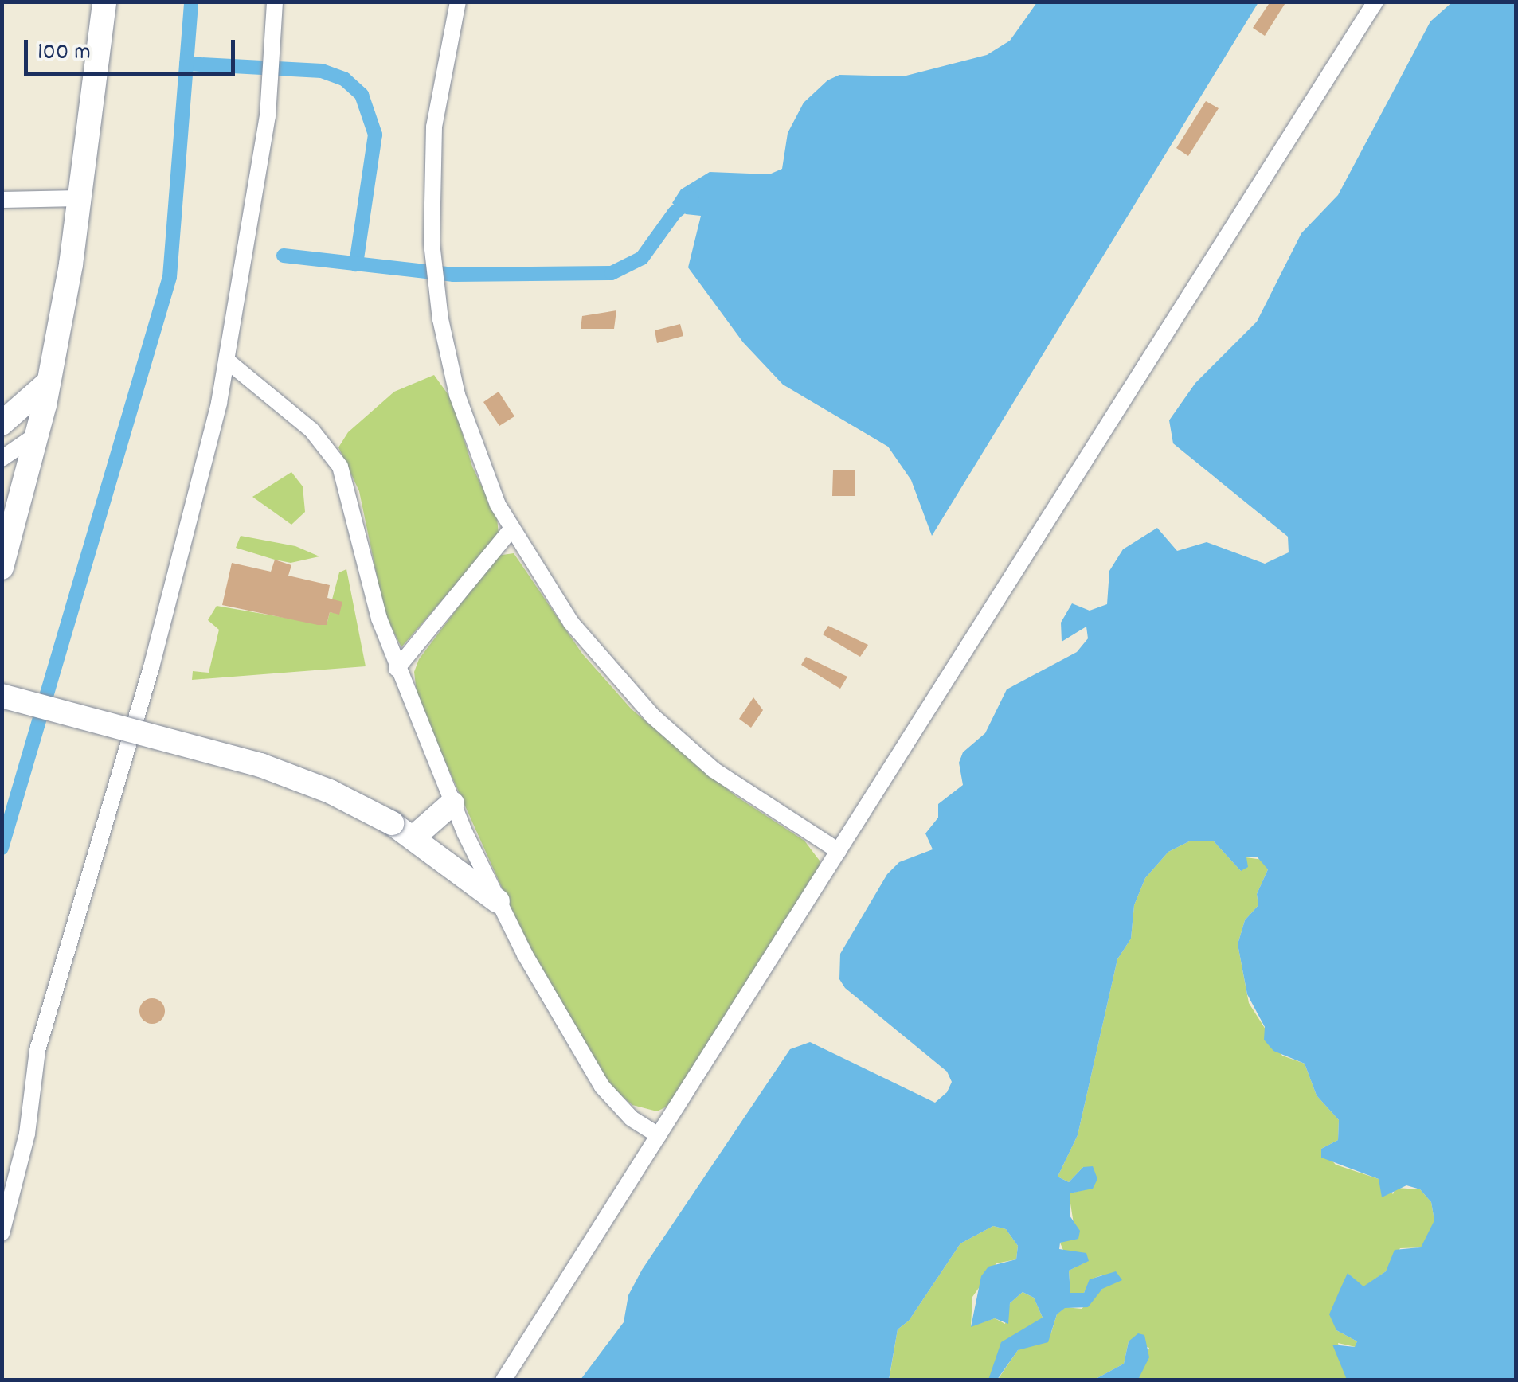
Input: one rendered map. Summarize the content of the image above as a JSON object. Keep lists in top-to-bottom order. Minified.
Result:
{"scale_bar":"100 m"}
